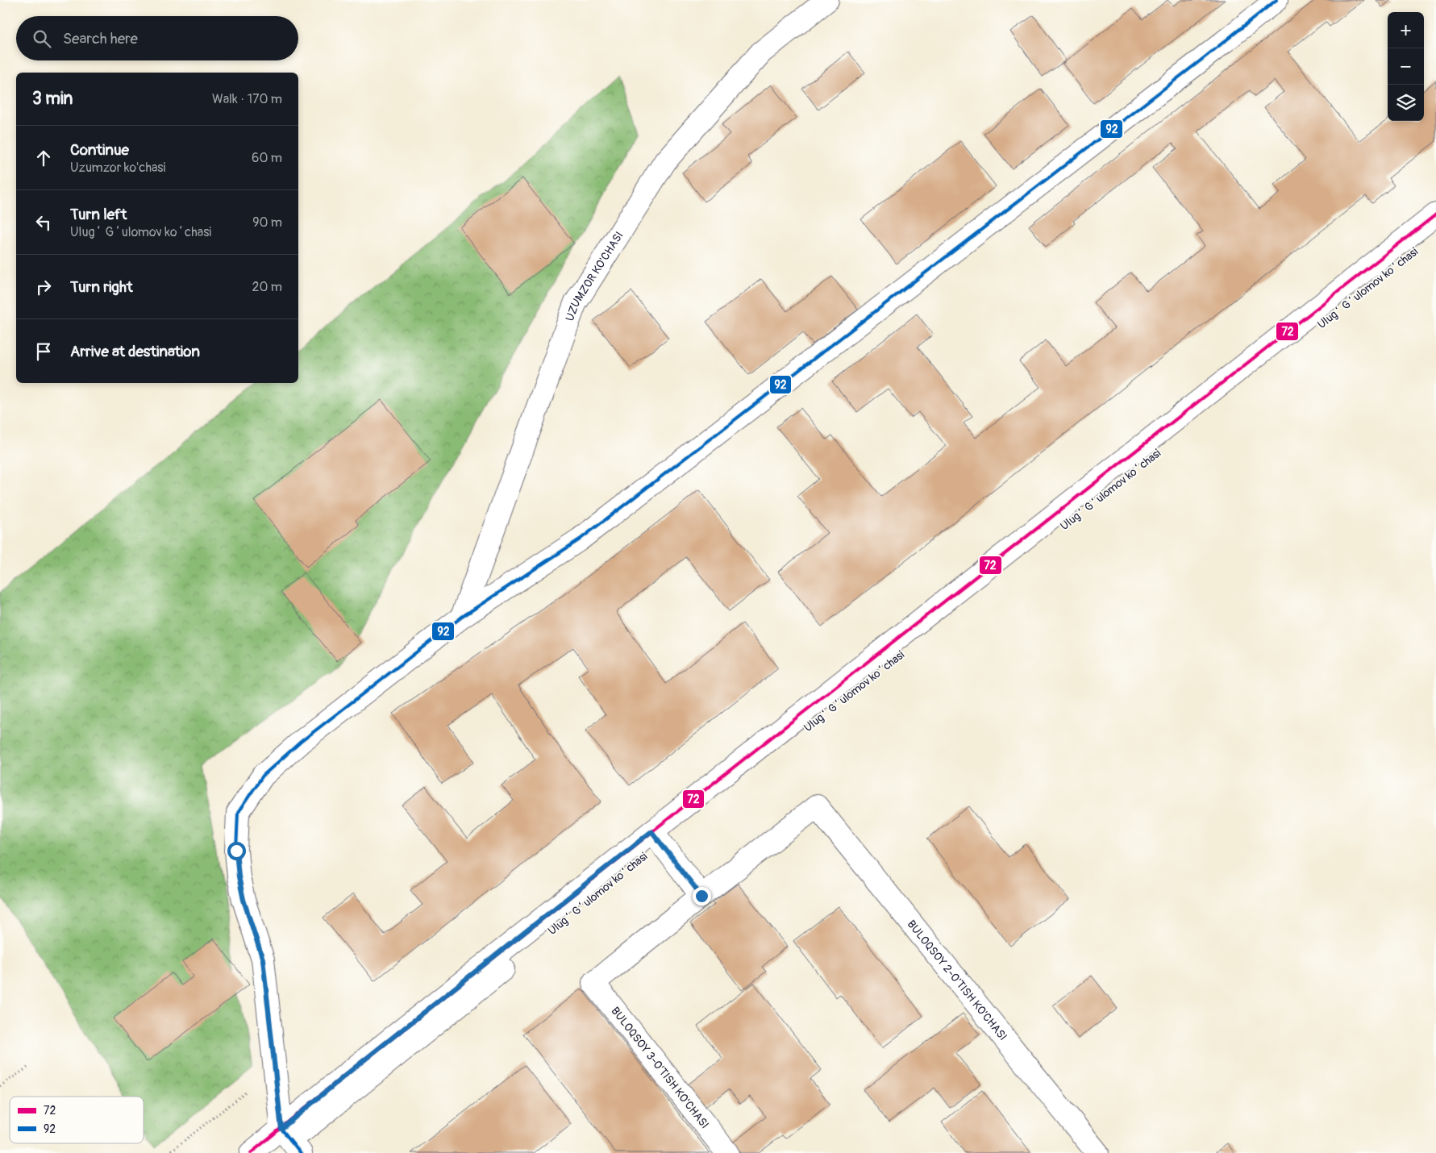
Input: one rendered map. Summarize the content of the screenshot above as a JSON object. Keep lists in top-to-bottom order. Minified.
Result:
{"streets":{"street":["UZUMZOR KO'CHASI","Ulugʻ Gʻulomov koʻchasi","BULOQSOY 2-O'TISH KO'CHASI","BULOQSOY 3-O'TISH KO'CHASI"]},"crossings":[["BULOQSOY 2-O'TISH KO'CHASI","BULOQSOY 3-O'TISH KO'CHASI"]],"lines":["transit line 92","transit line 72"],"legend":["72","92"],"page":{"map_buttons":["+","−"],"search":"Search here","heading":["3 min","Walk · 170 m"],"list":[["Continue","Uzumzor ko'chasi","60 m"],["Turn left","Ulugʻ Gʻulomov koʻchasi","90 m"],["Turn right","20 m"],"Arrive at destination"]}}
